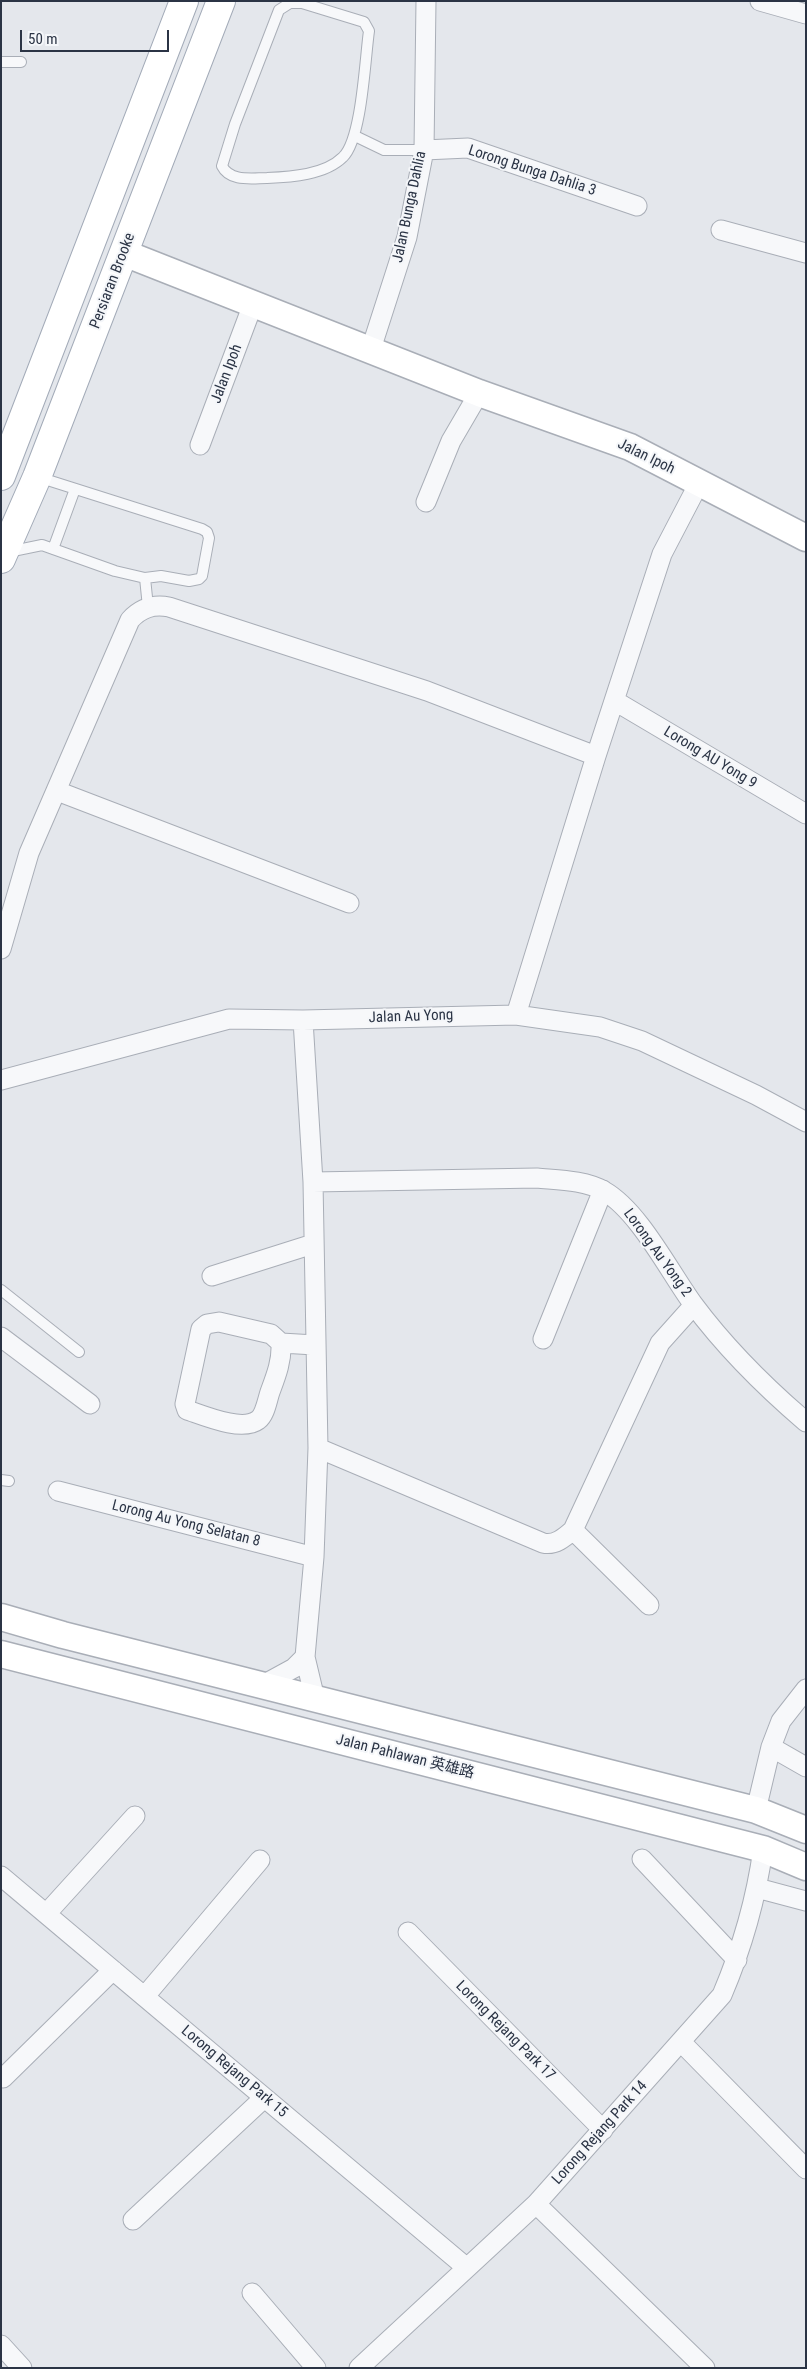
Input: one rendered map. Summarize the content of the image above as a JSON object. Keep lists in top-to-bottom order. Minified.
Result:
{"streets":{"main road":["Persiaran Brooke","Jalan Ipoh","Jalan Pahlawan 英雄路"],"street":["Lorong Bunga Dahlia 3","Jalan Bunga Dahlia","Lorong AU Yong 9","Jalan Au Yong","Lorong Au Yong 2","Lorong Au Yong Selatan 8","Lorong Rejang Park 17","Lorong Rejang Park 15","Lorong Rejang Park 14"]},"crossings":[["Lorong Bunga Dahlia 3","Jalan Bunga Dahlia"],["Jalan Bunga Dahlia","Jalan Ipoh"],["Persiaran Brooke","Jalan Ipoh"],["Jalan Pahlawan 英雄路","Lorong Rejang Park 14"],["Lorong Rejang Park 17","Lorong Rejang Park 14"],["Lorong Rejang Park 15","Lorong Rejang Park 14"]],"scale_bar":"50 m"}
